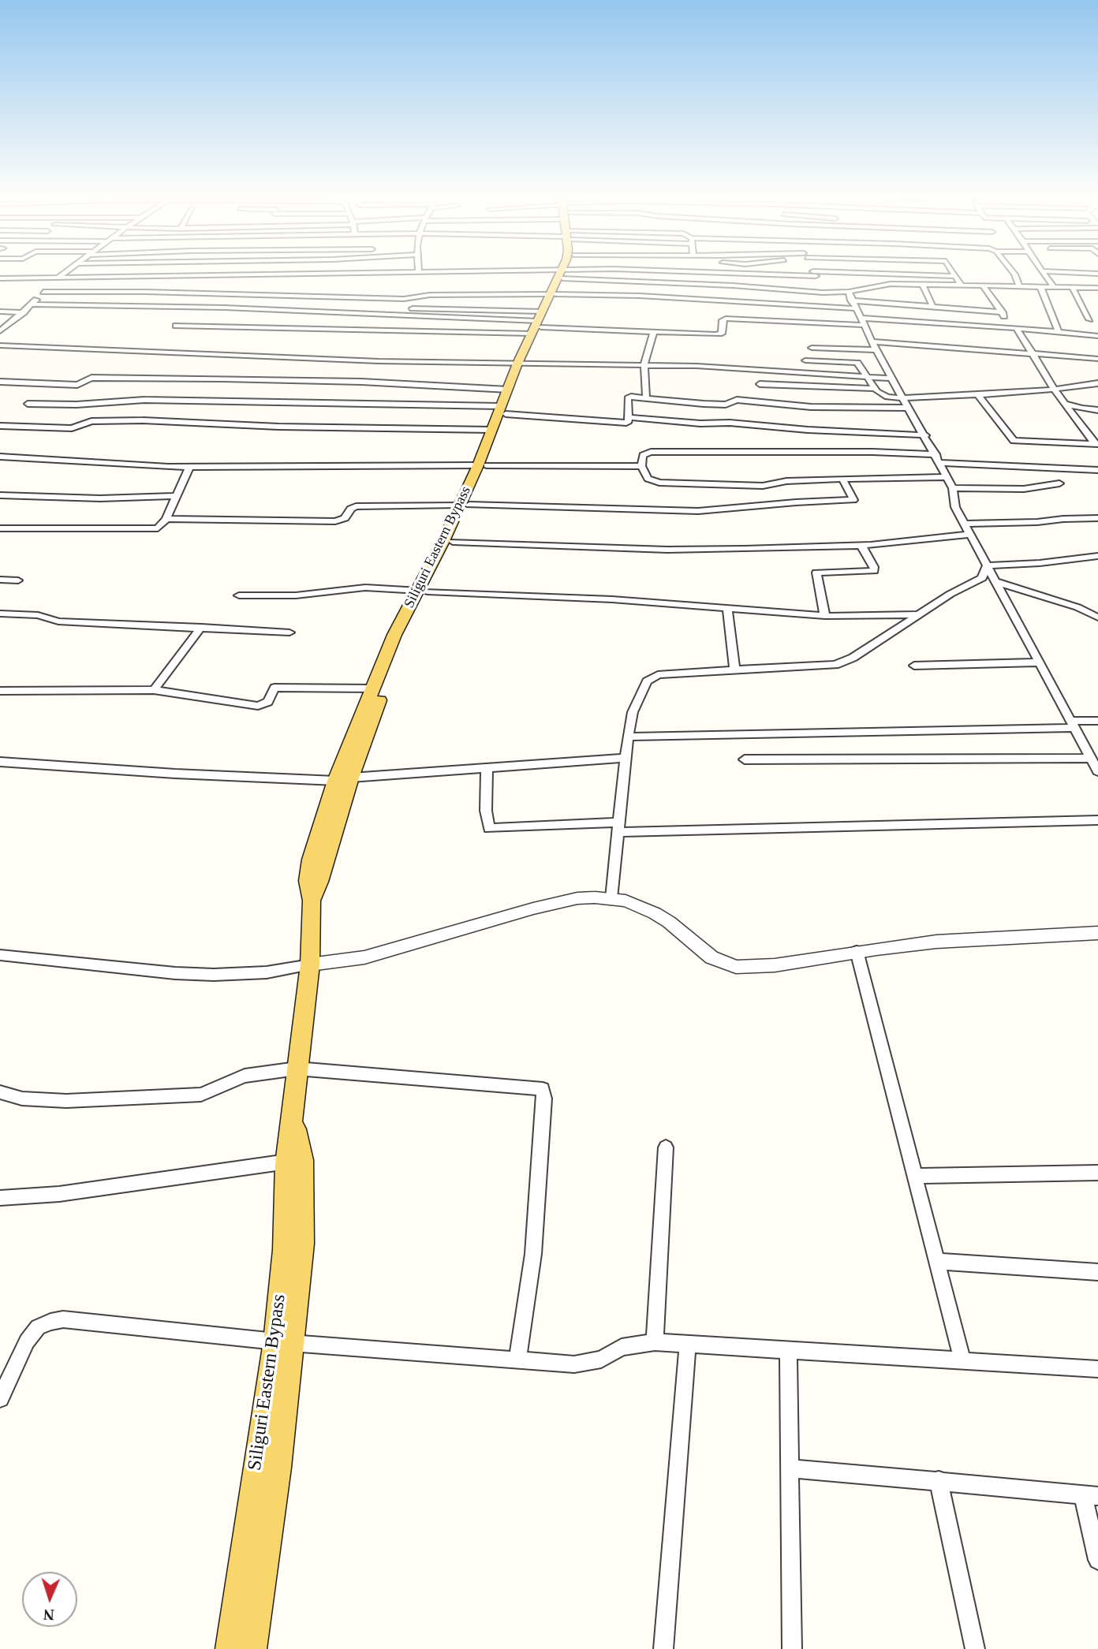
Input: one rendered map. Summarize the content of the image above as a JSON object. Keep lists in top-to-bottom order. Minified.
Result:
{"streets":{"main road":["Siliguri Eastern Bypass"]},"north":"bottom"}
